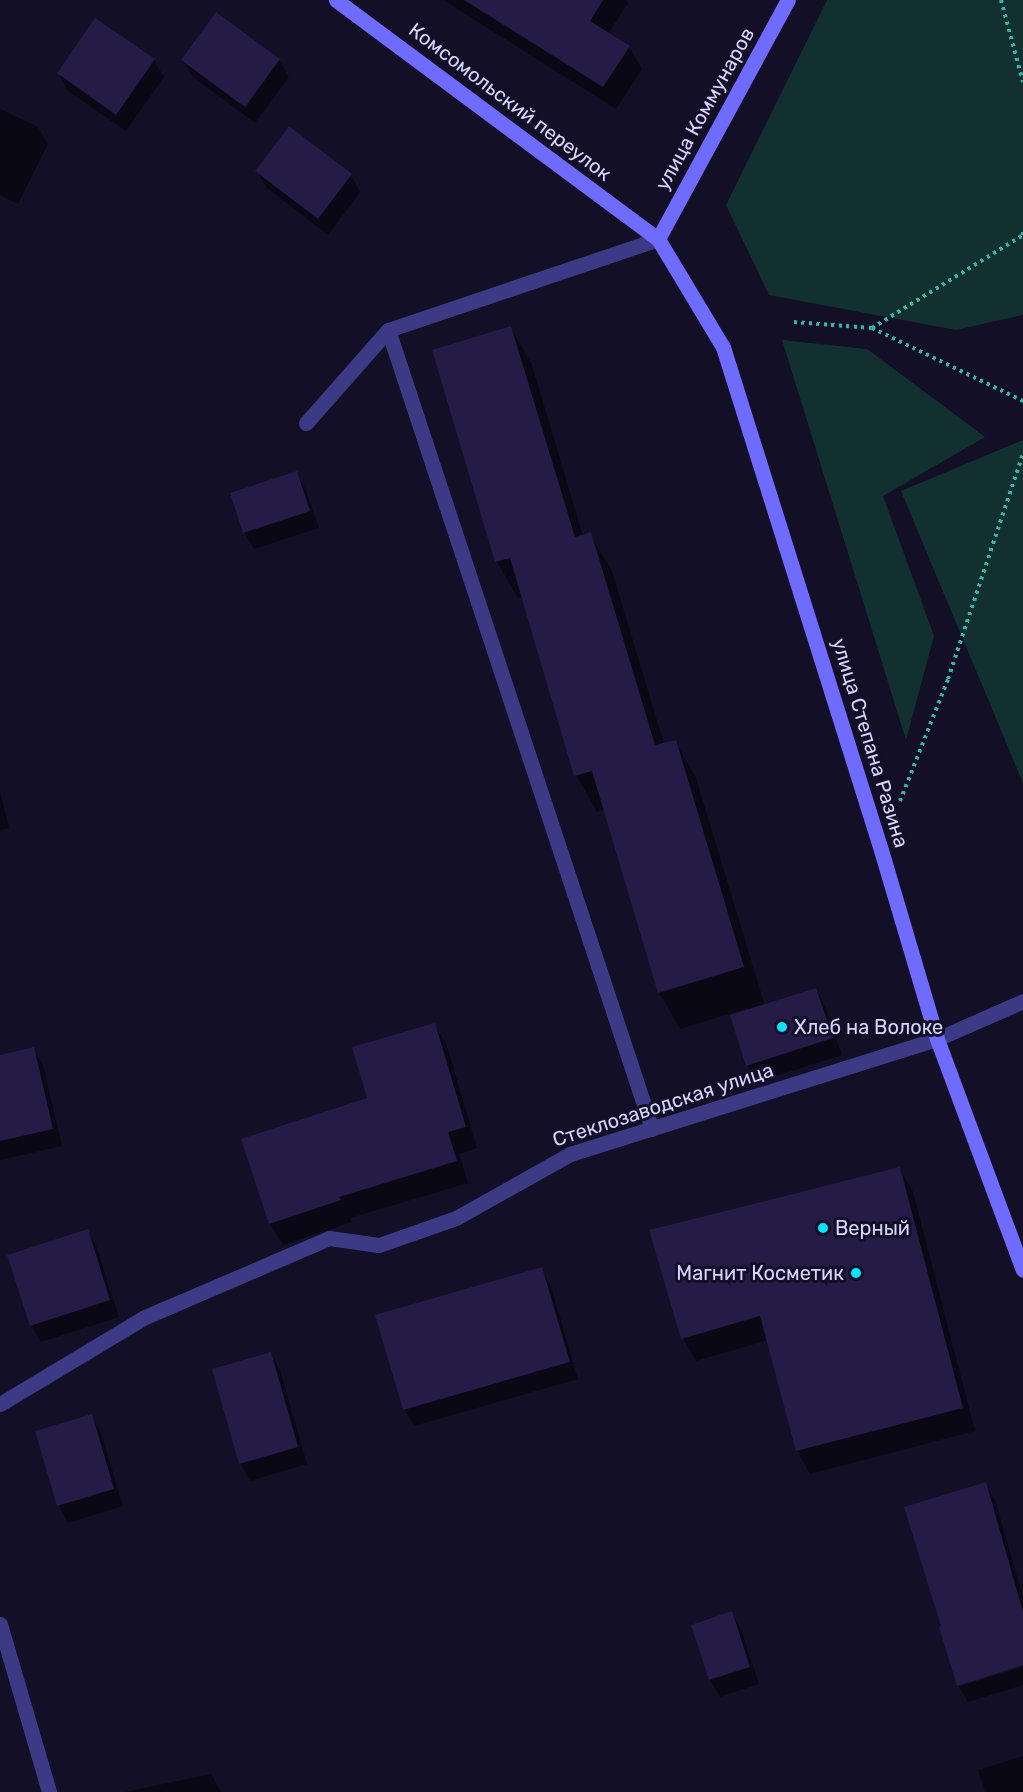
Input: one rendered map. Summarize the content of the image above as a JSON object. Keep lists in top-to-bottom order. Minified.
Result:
{"streets":{"street":["Комсомольский переулок","улица Коммунаров","улица Степана Разина","Стеклозаводская улица"]},"crossings":[["Комсомольский переулок","улица Коммунаров"],["Комсомольский переулок","улица Степана Разина"],["улица Коммунаров","улица Степана Разина"],["улица Степана Разина","Стеклозаводская улица"]],"places":["Хлеб на Волоке","Верный","Магнит Косметик"]}
